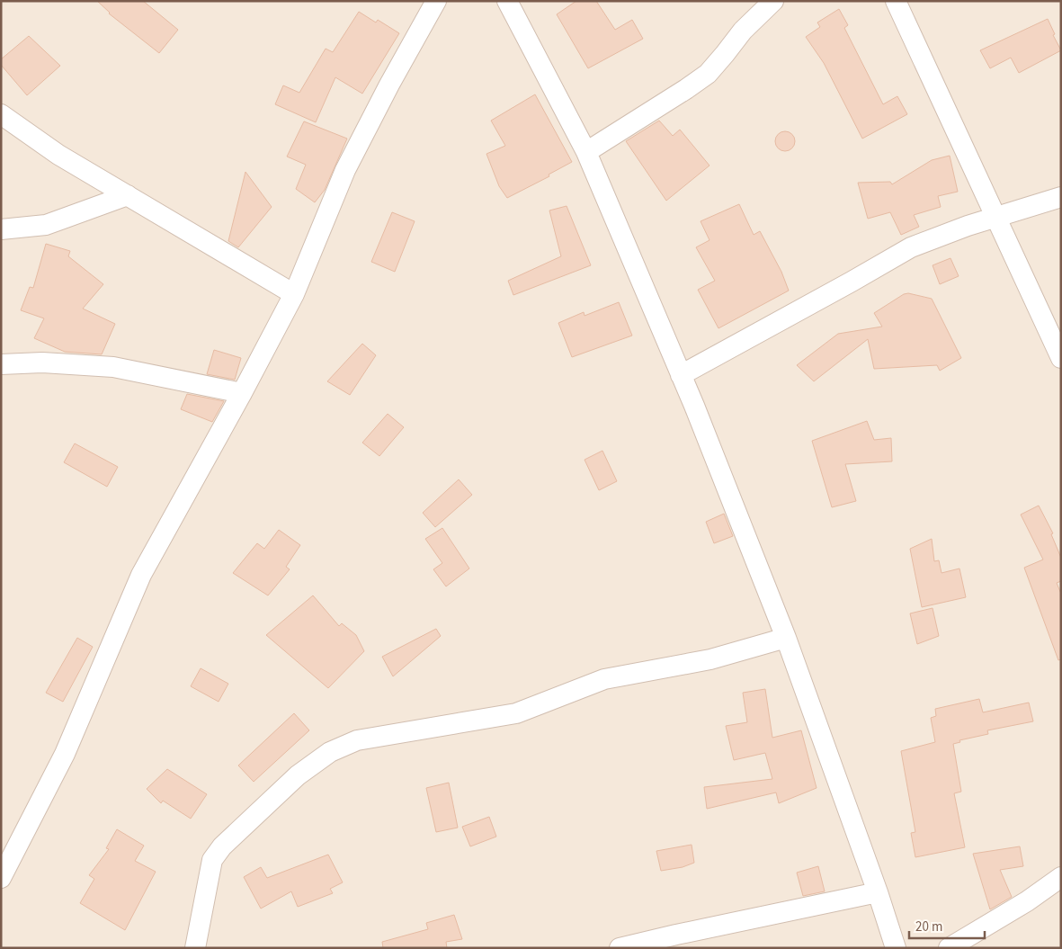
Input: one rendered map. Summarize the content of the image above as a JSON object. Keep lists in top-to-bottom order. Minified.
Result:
{"scale_bar":"20 m"}
